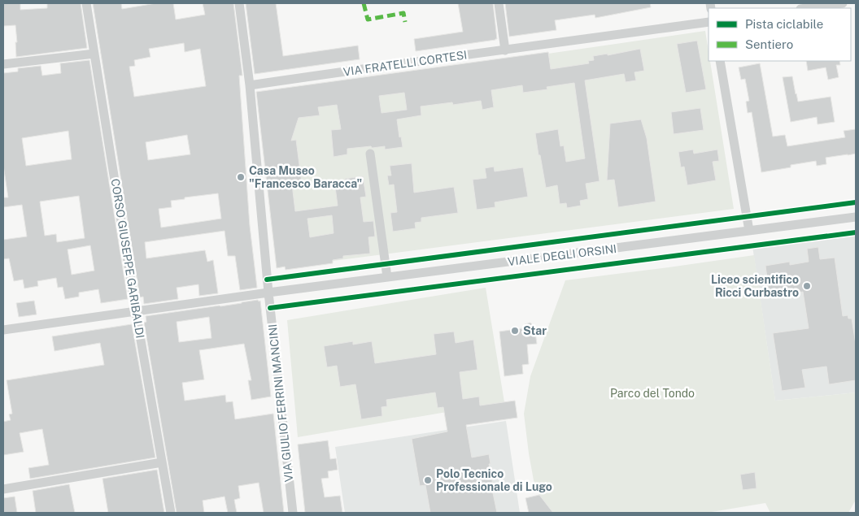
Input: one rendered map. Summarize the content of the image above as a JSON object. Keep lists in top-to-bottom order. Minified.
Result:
{"streets":{"street":["VIA FRATELLI CORTESI","VIALE DEGLI ORSINI","CORSO GIUSEPPE GARIBALDI","VIA GIULIO FERRINI MANCINI"]},"crossings":[["VIA FRATELLI CORTESI","VIA GIULIO FERRINI MANCINI"],["VIALE DEGLI ORSINI","CORSO GIUSEPPE GARIBALDI"],["VIALE DEGLI ORSINI","VIA GIULIO FERRINI MANCINI"]],"parks":["Parco del Tondo"],"places":["Casa Museo \"Francesco Baracca\"","Liceo scientifico Ricci Curbastro","Star","Polo Tecnico Professionale di Lugo"],"legend":["Pista ciclabile","Sentiero"]}
